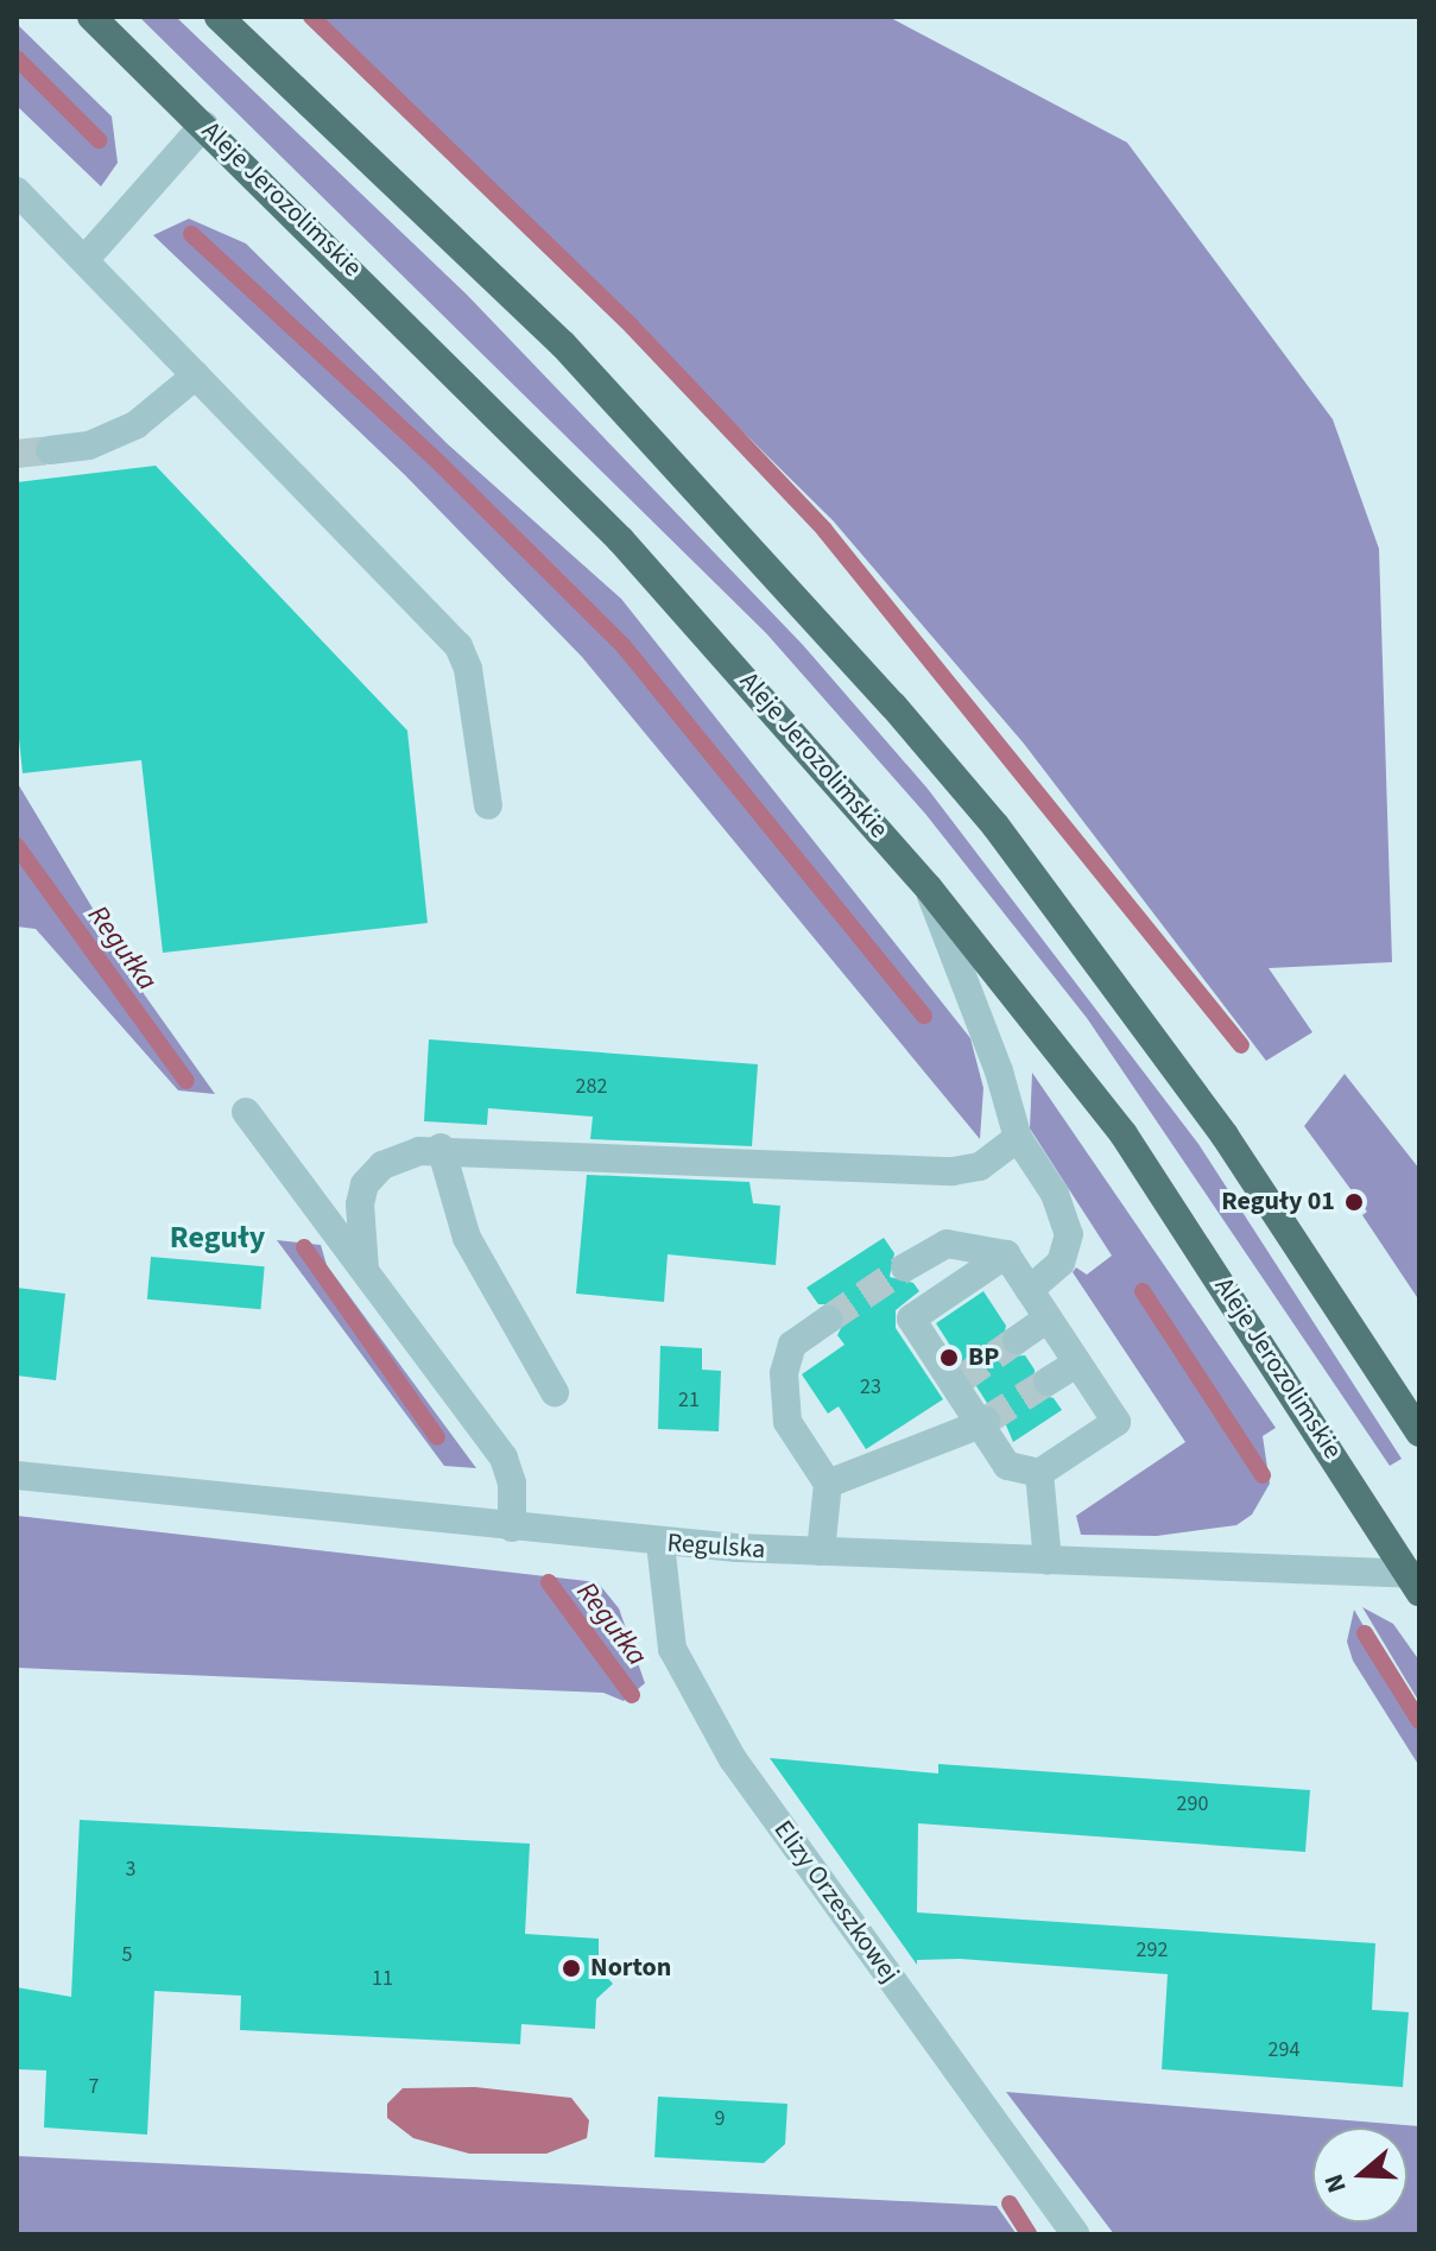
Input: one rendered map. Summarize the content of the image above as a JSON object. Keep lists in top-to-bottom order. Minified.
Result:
{"streets":{"main road":["Aleje Jerozolimskie"],"street":["Regulska","Elizy Orzeszkowej"]},"crossings":[["Aleje Jerozolimskie","Regulska"],["Regulska","Elizy Orzeszkowej"]],"districts":["Reguły"],"water":["Regułka"],"places":["Reguły 01","BP","Norton"],"house_numbers":["282","23","21","290","3","292","5","11","294","7","9"],"north":"left"}
